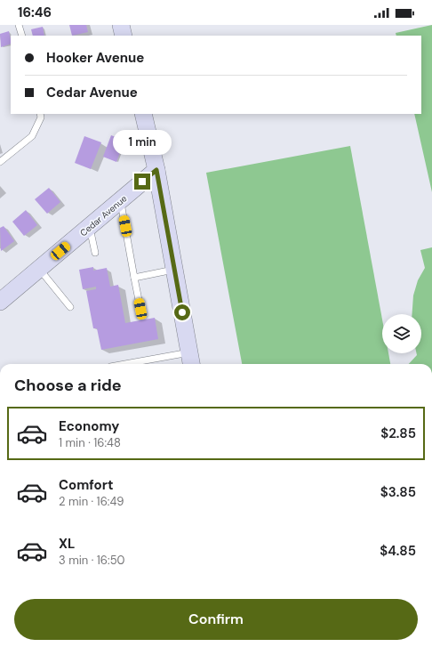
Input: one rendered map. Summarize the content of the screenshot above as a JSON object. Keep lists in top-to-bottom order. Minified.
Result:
{"streets":{"street":["Cedar Avenue"]},"page":{"status":"16:46","banner":["Hooker Avenue","Cedar Avenue"],"bubble":"1 min","heading":"Choose a ride","list":[{"name":"Economy","note":"1 min · 16:48","value":"$2.85"},{"name":"Comfort","note":"2 min · 16:49","value":"$3.85"},{"name":"XL","note":"3 min · 16:50","value":"$4.85"}],"buttons":"Confirm"}}
